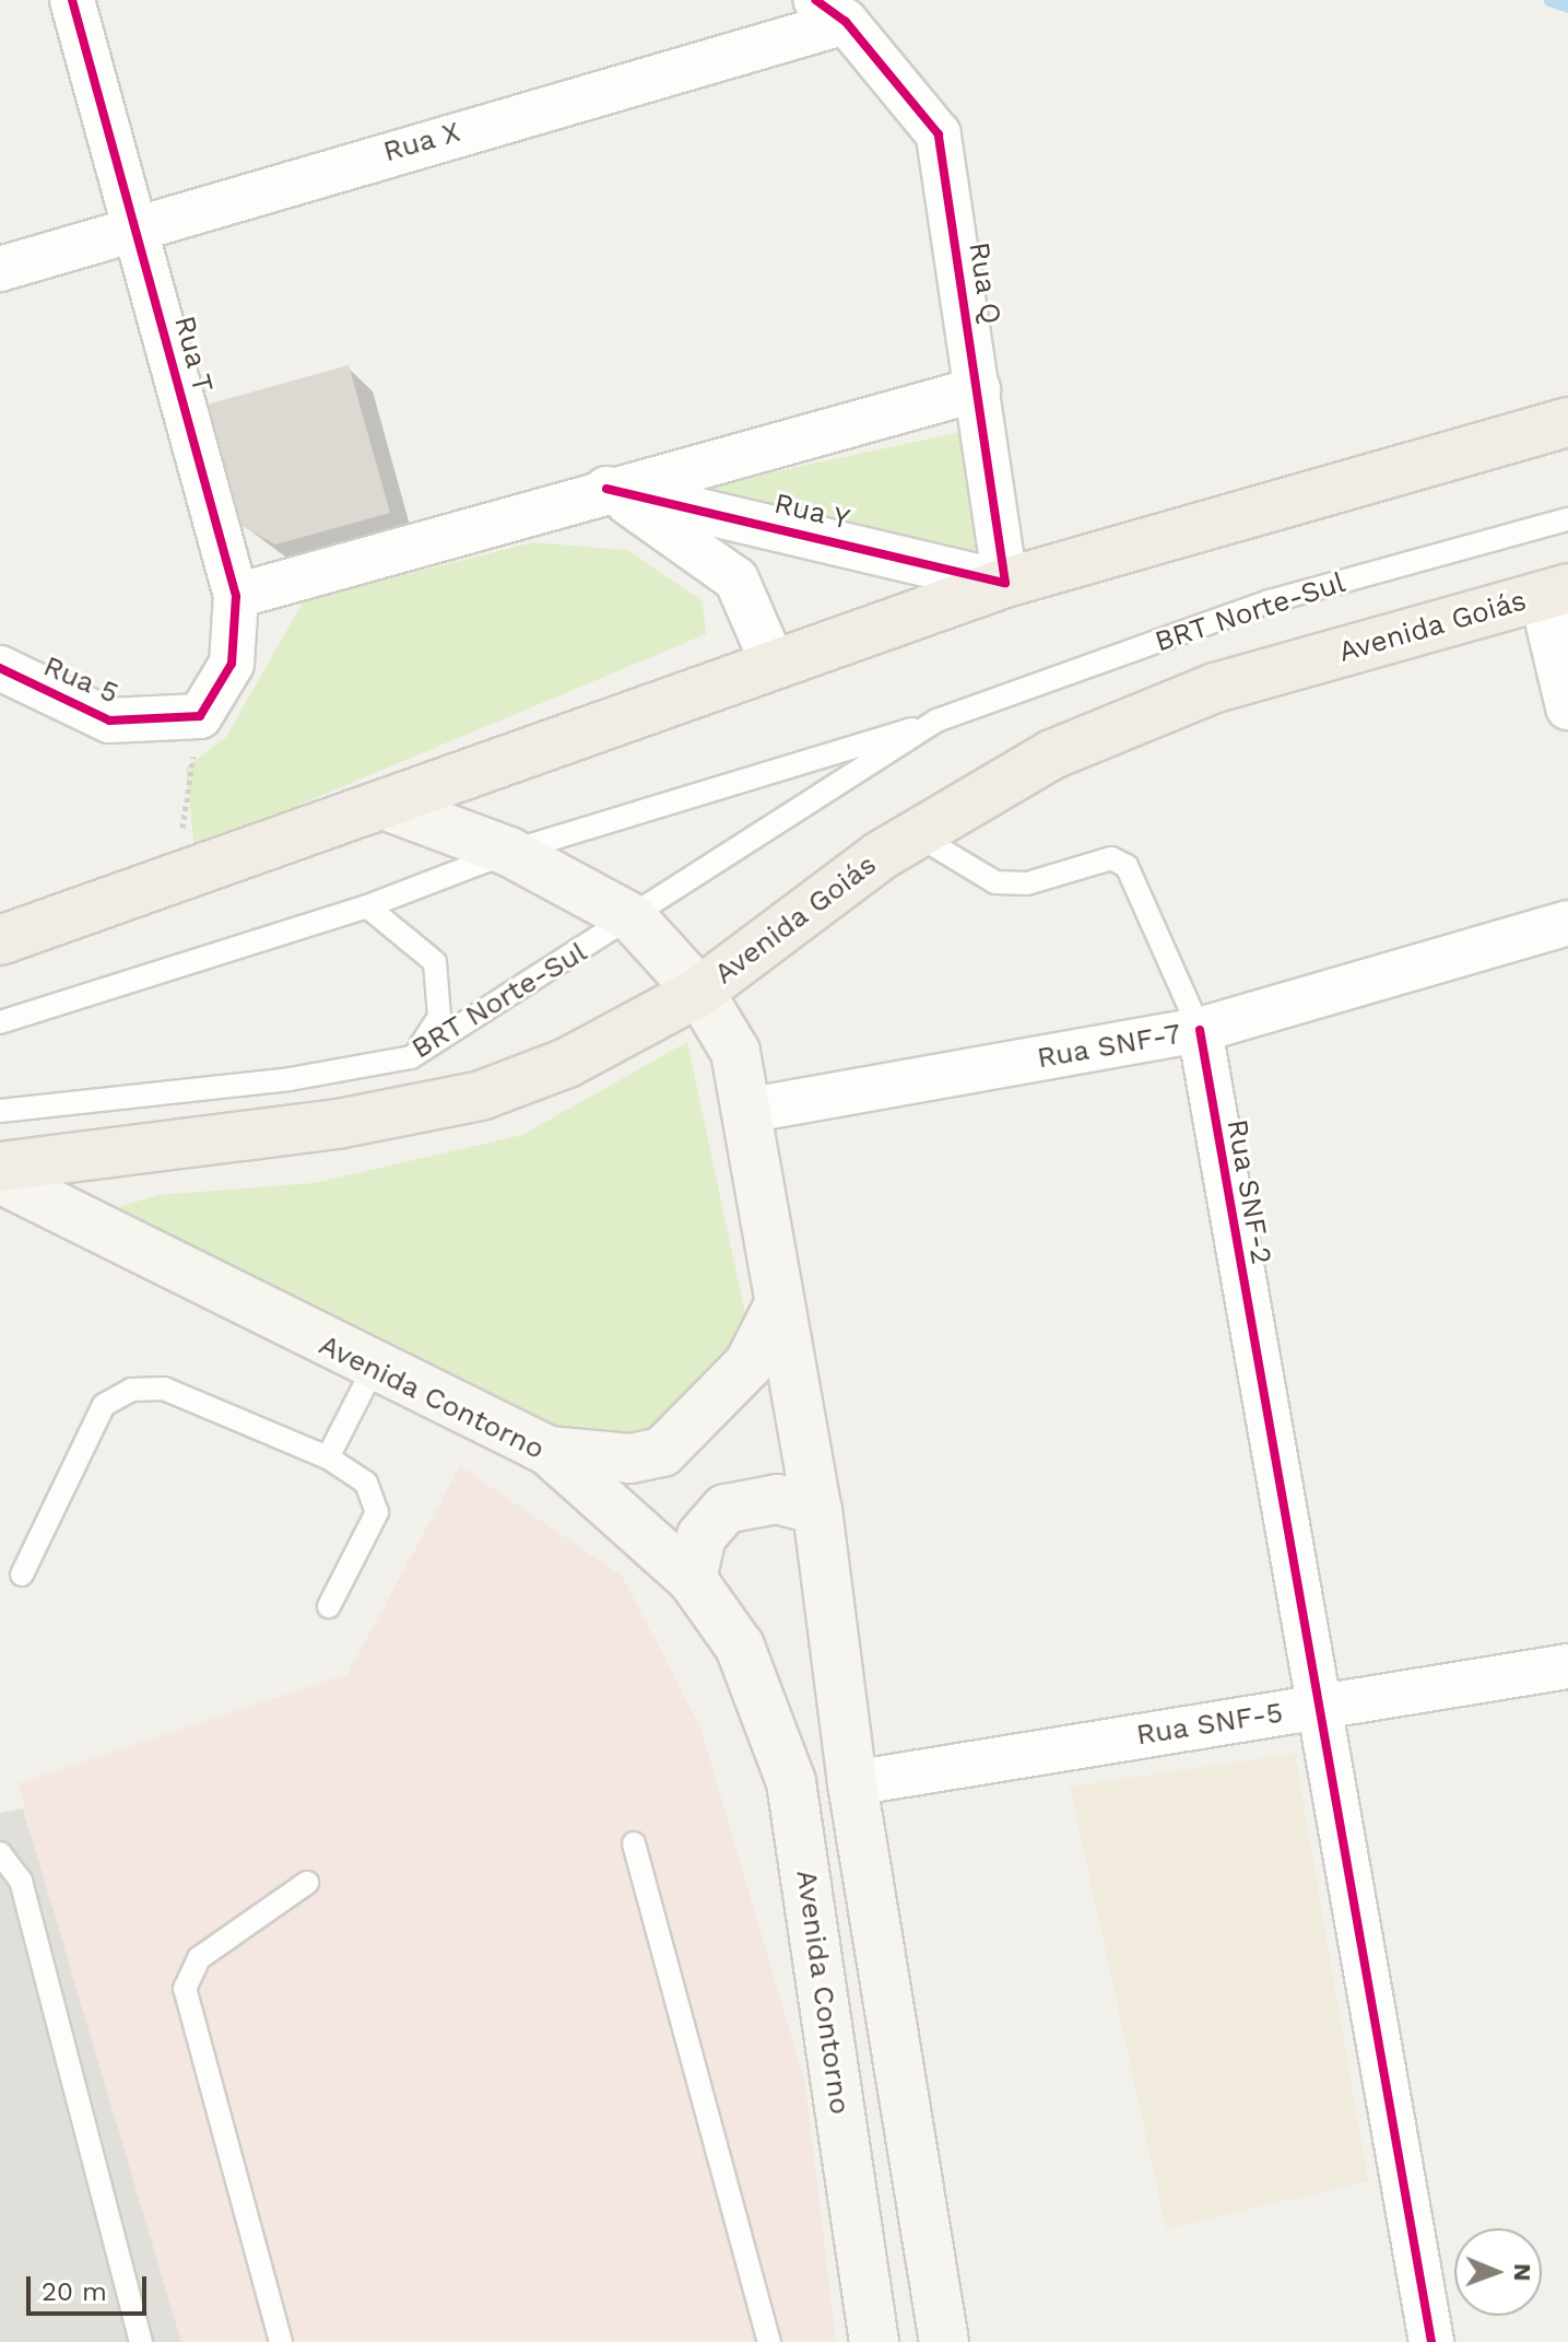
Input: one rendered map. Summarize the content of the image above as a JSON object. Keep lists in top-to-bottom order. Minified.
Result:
{"streets":{"main road":["Avenida Goiás","Avenida Contorno"],"street":["Rua X","Rua Q","Rua T","Rua Y","Rua 5","Rua SNF-7","Rua SNF-2","Rua SNF-5"],"lane":["BRT Norte-Sul"]},"crossings":[["Rua X","Rua Q"],["Rua X","Rua T"],["Rua Q","Rua Y"],["Rua T","Rua Y"],["Rua T","Rua 5"],["Rua SNF-7","Rua SNF-2"],["Rua SNF-2","Rua SNF-5"]],"scale_bar":"20 m","north":"right"}
